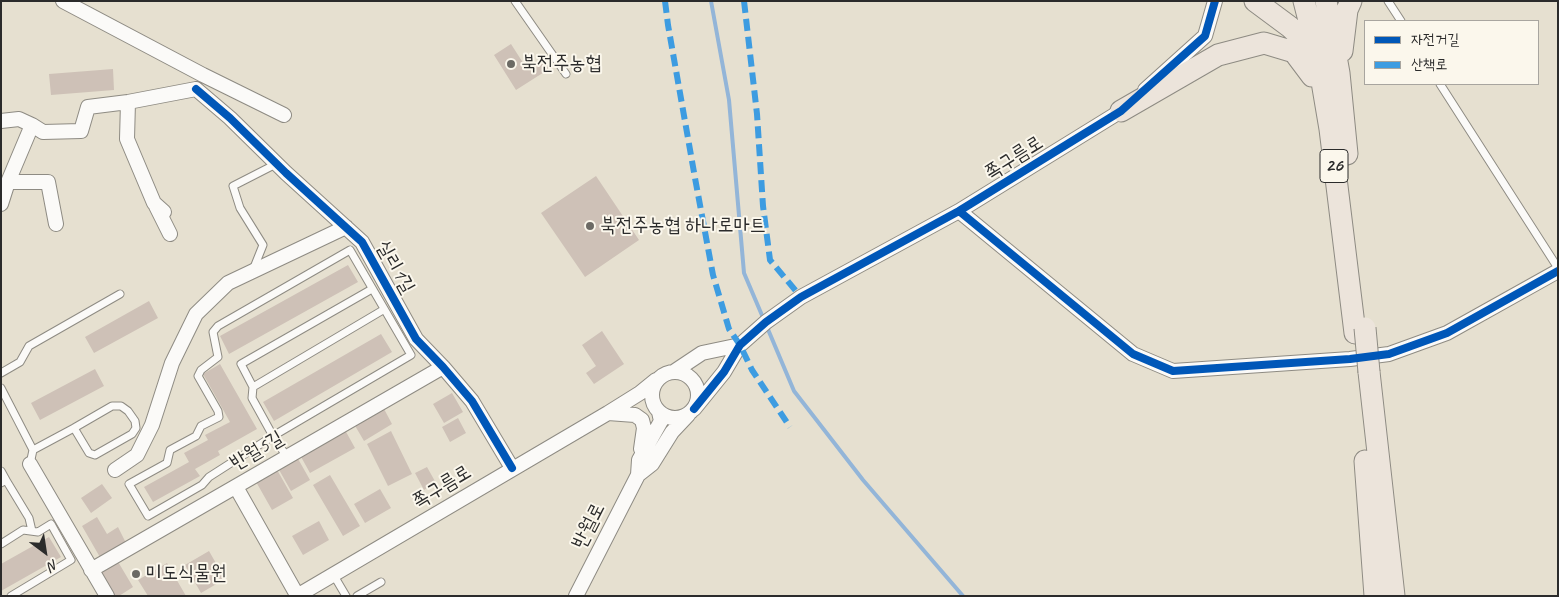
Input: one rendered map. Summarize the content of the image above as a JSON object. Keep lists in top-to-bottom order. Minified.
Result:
{"streets":{"main road":["26"],"street":["쪽구름로","실리1길","반월5길","반월로"]},"crossings":[["쪽구름로","실리1길"],["실리1길","반월5길"]],"places":["북전주농협","북전주농협 하나로마트","미도식물원"],"legend":["자전거길","산책로"],"north":"bottom right"}
